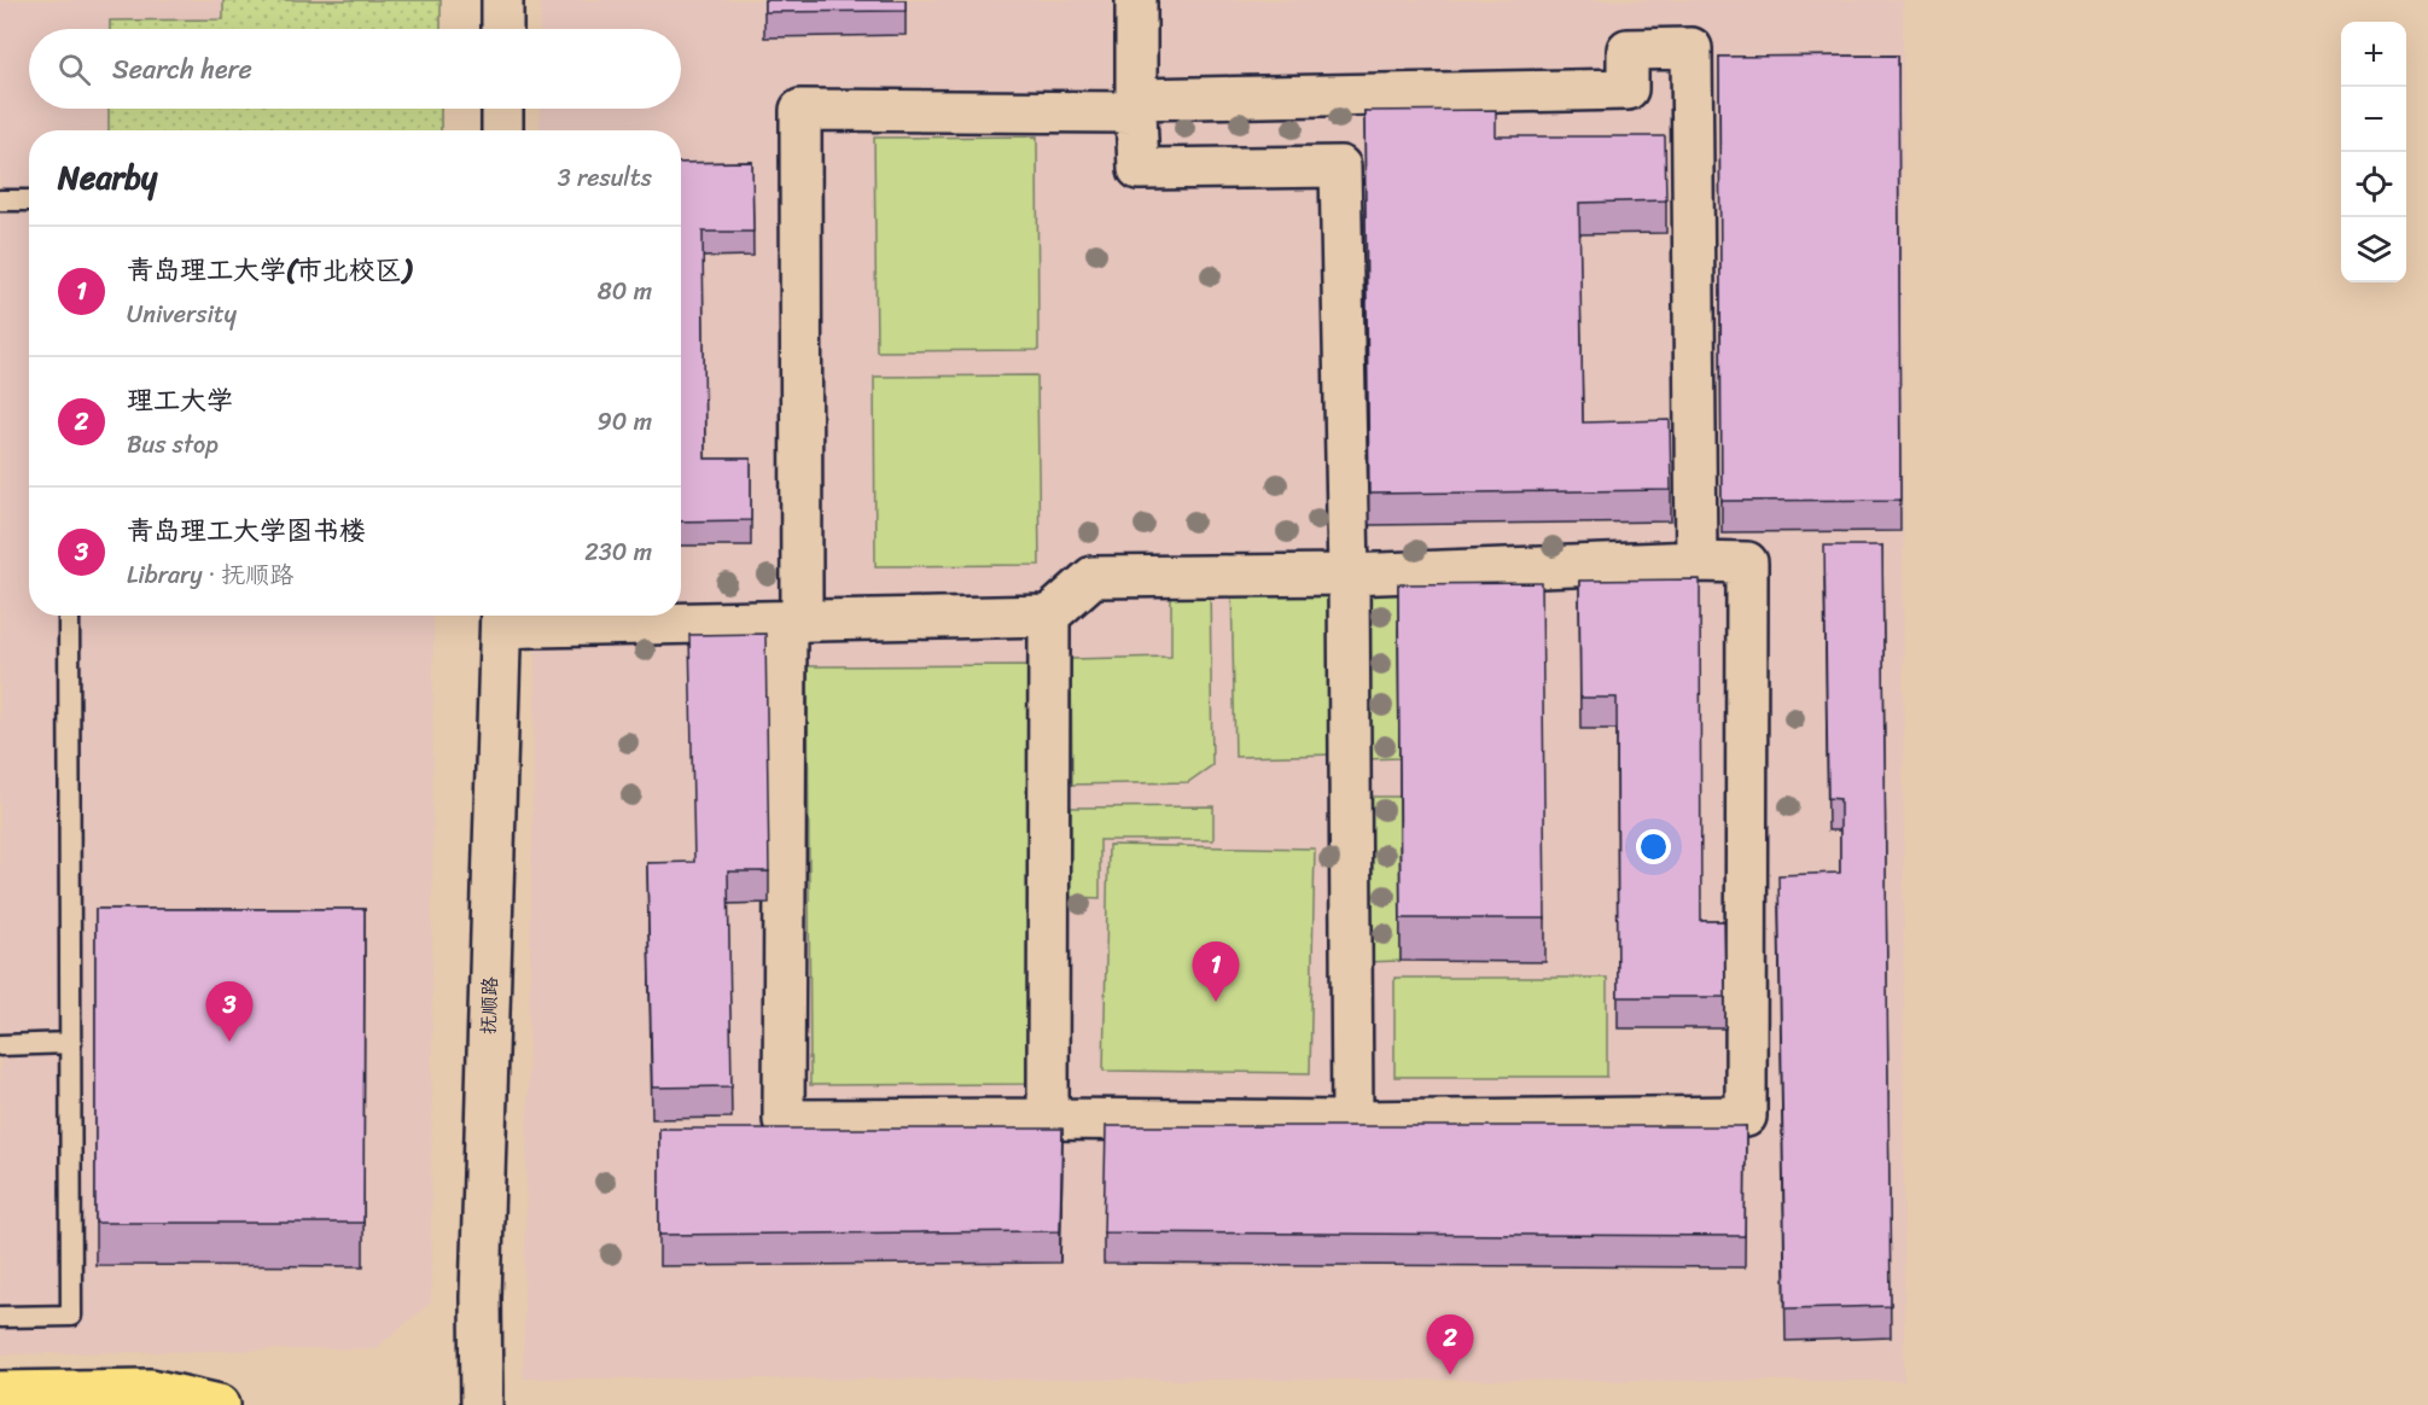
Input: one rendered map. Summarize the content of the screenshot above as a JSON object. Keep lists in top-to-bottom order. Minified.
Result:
{"streets":{"street":["抚顺路"]},"page":{"map_buttons":["+","−"],"search":"Search here","heading":["Nearby","3 results"],"list":[{"mark":"1","name":"青岛理工大学(市北校区)","note":"University","value":"80 m"},{"mark":"2","name":"理工大学","note":"Bus stop","value":"90 m"},{"mark":"3","name":"青岛理工大学图书楼","note":"Library · 抚顺路","value":"230 m"}],"pins":["1","3","2"]}}
